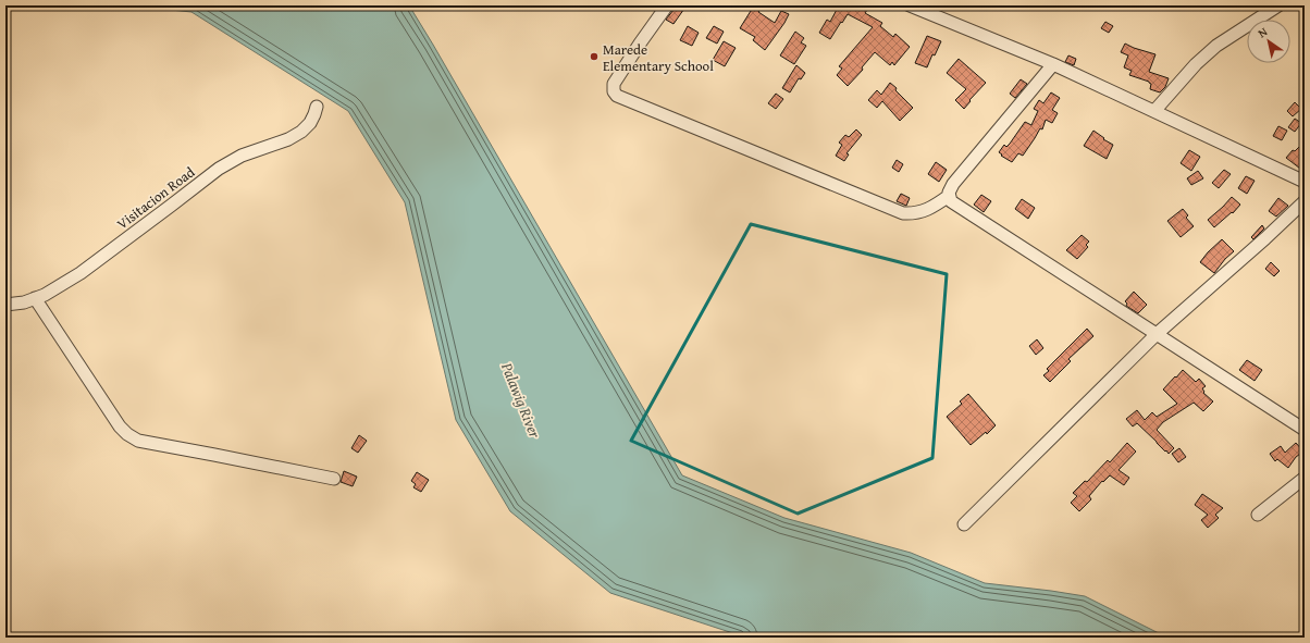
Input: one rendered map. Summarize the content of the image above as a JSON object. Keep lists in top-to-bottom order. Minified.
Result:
{"streets":{"street":["Visitacion Road"]},"water":["Palawig River"],"places":["Marede Elementary School"],"north":"top left"}
